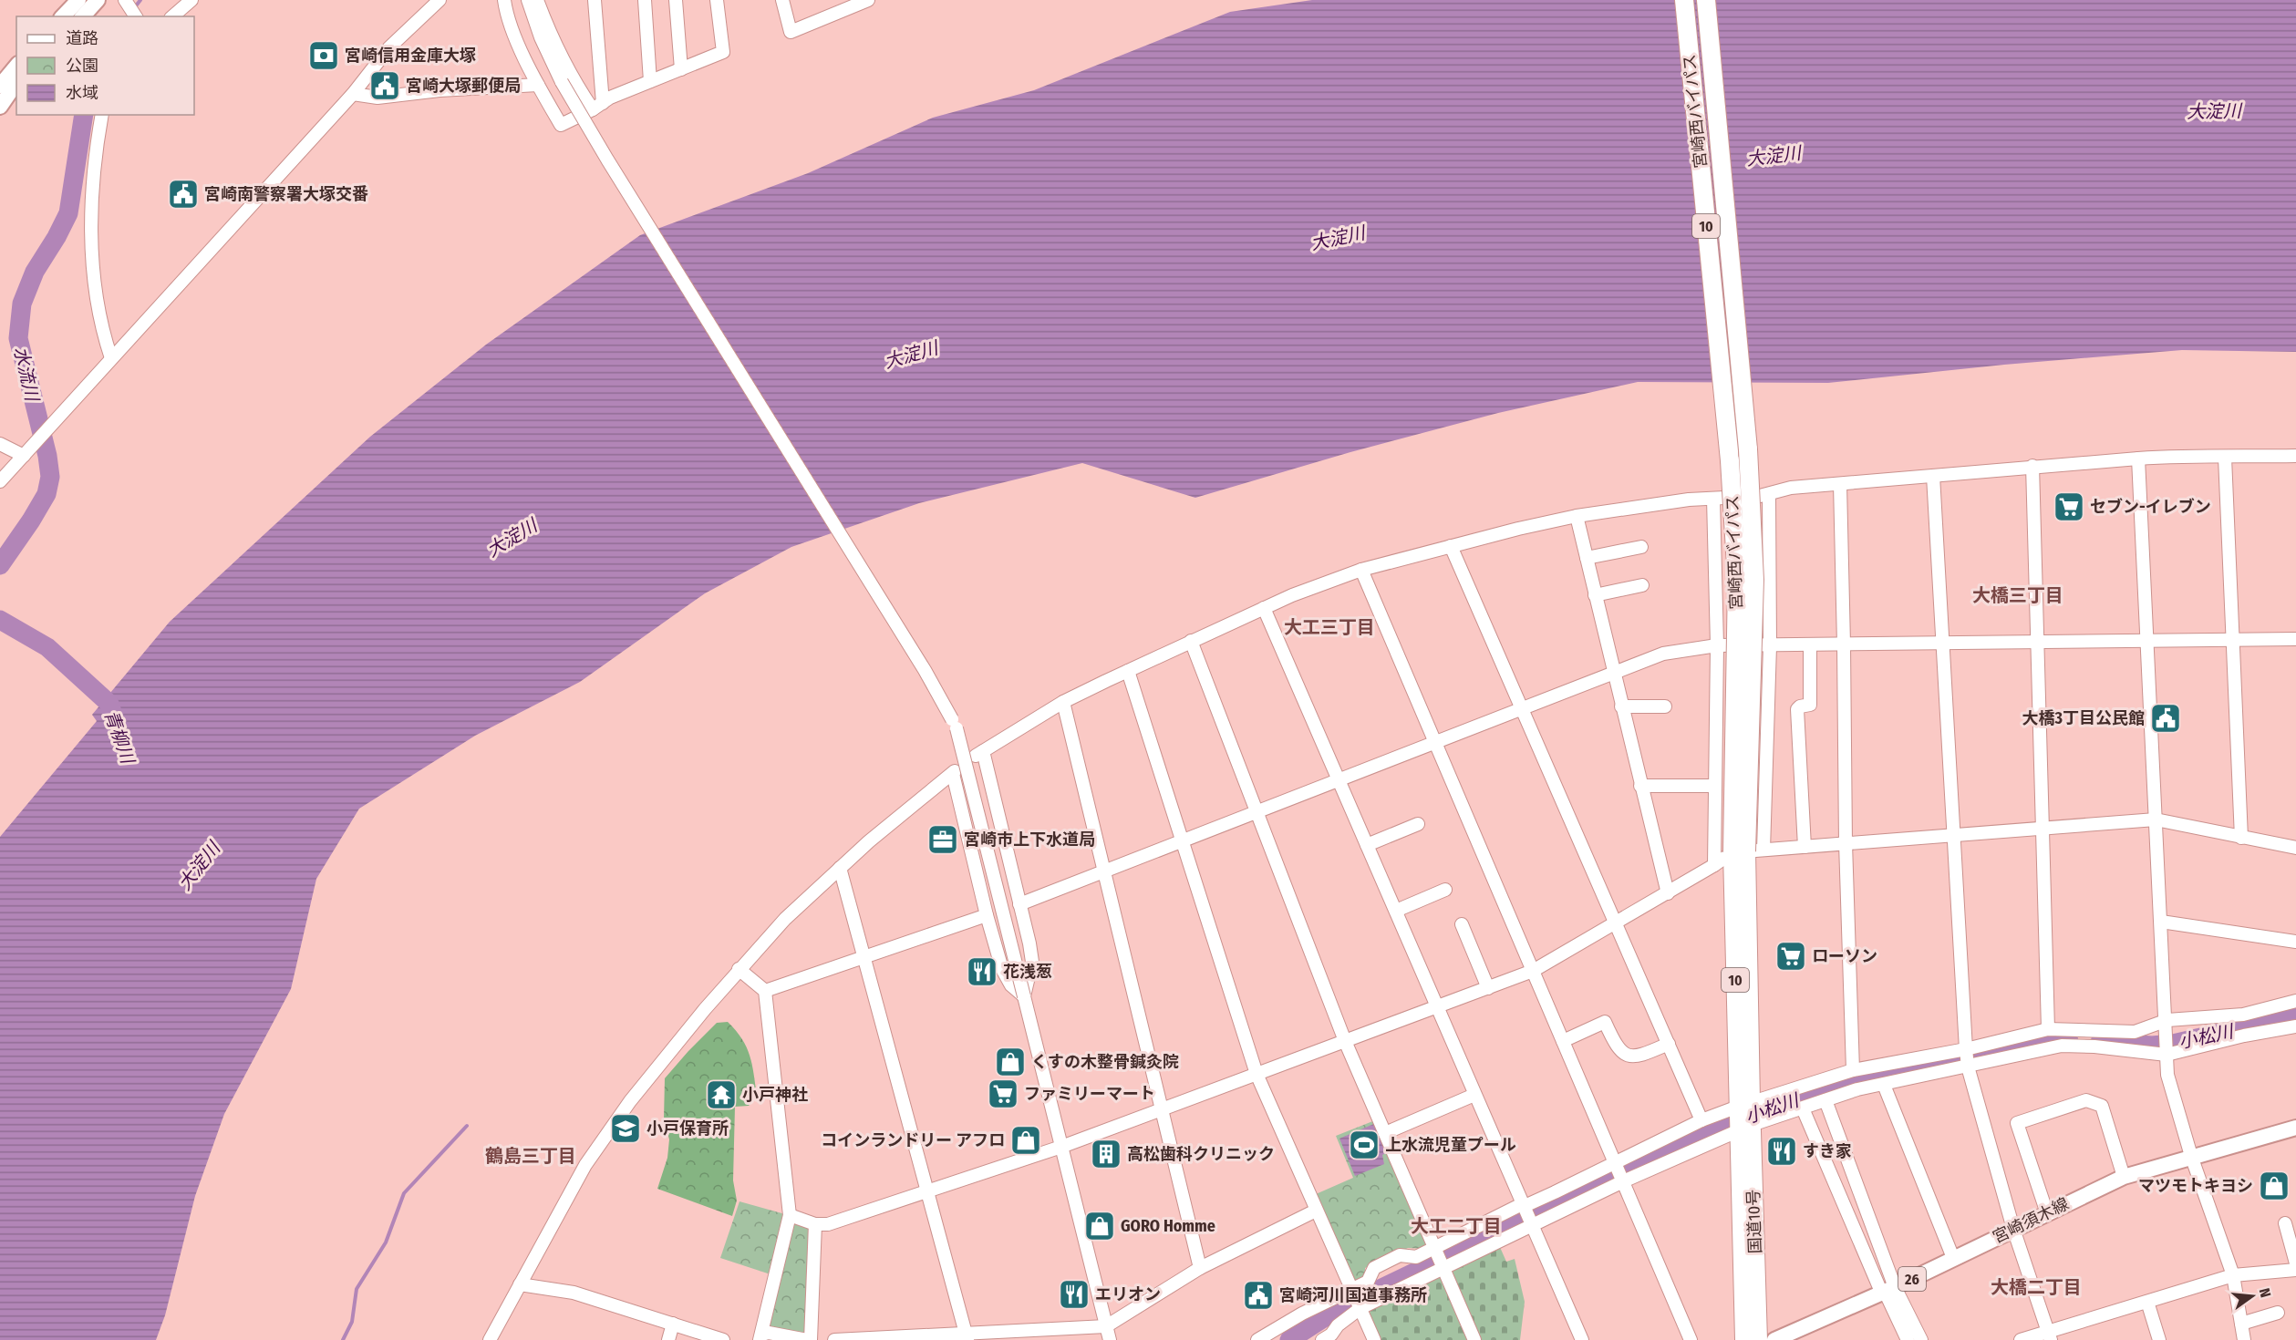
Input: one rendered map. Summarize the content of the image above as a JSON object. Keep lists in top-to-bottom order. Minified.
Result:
{"streets":{"highway":["宮崎西バイパス","10","国道10号"],"main road":["宮崎須木線","26"]},"crossings":[["宮崎西バイパス","国道10号"]],"districts":["大橋三丁目","大工三丁目","鶴島三丁目","大工二丁目","大橋二丁目"],"water":["大淀川","水流川","青柳川","小松川"],"places":{"bank":["宮崎信用金庫大塚"],"public building":["宮崎大塚郵便局","宮崎南警察署大塚交番","大橋3丁目公民館","宮崎河川国道事務所"],"supermarket":["セブン-イレブン","ローソン","ファミリーマート"],"office":["宮崎市上下水道局"],"restaurant":["花浅葱","すき家","エリオン"],"shop":["くすの木整骨鍼灸院","コインランドリー アフロ","マツモトキヨシ","GORO Homme"],"temple":["小戸神社"],"school or university":["小戸保育所"],"sports":["上水流児童プール"],"building":["高松歯科クリニック"]},"legend":["道路","公園","水域"],"north":"right"}
